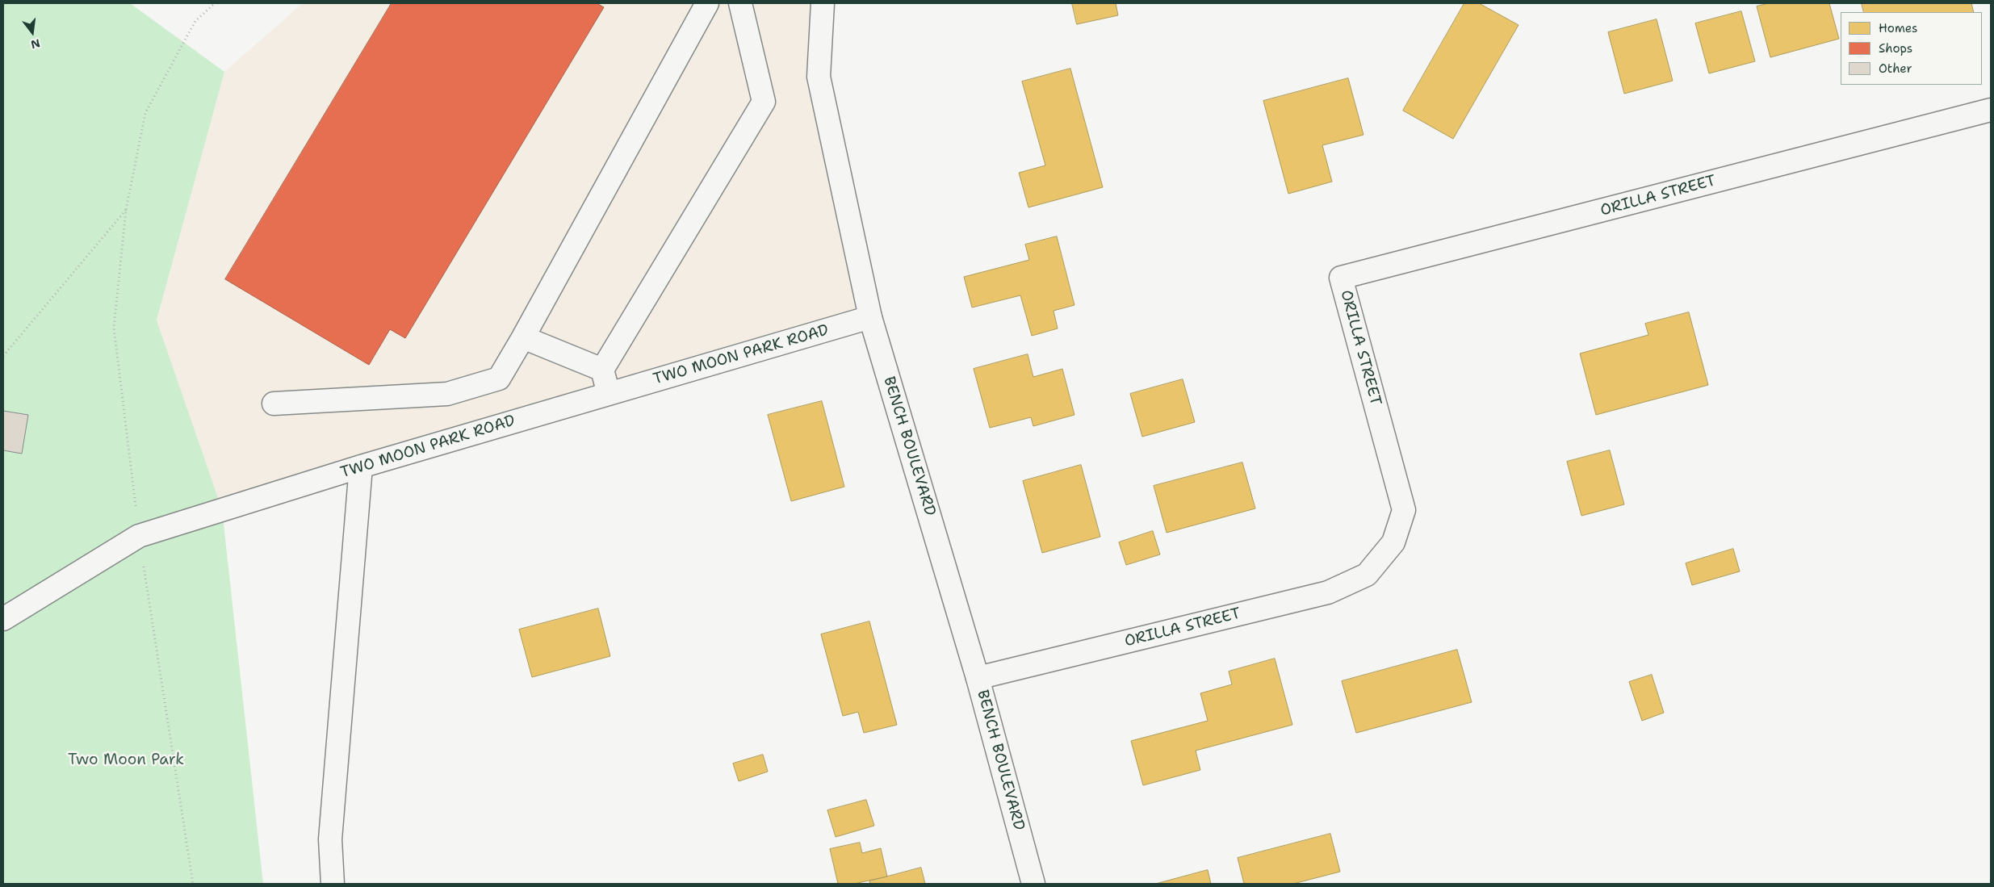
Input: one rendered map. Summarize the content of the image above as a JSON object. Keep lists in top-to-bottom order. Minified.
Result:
{"streets":{"street":["ORILLA STREET","TWO MOON PARK ROAD","BENCH BOULEVARD"]},"crossings":[["ORILLA STREET","BENCH BOULEVARD"],["TWO MOON PARK ROAD","BENCH BOULEVARD"]],"parks":["Two Moon Park"],"legend":["Homes","Shops","Other"],"north":"bottom"}
